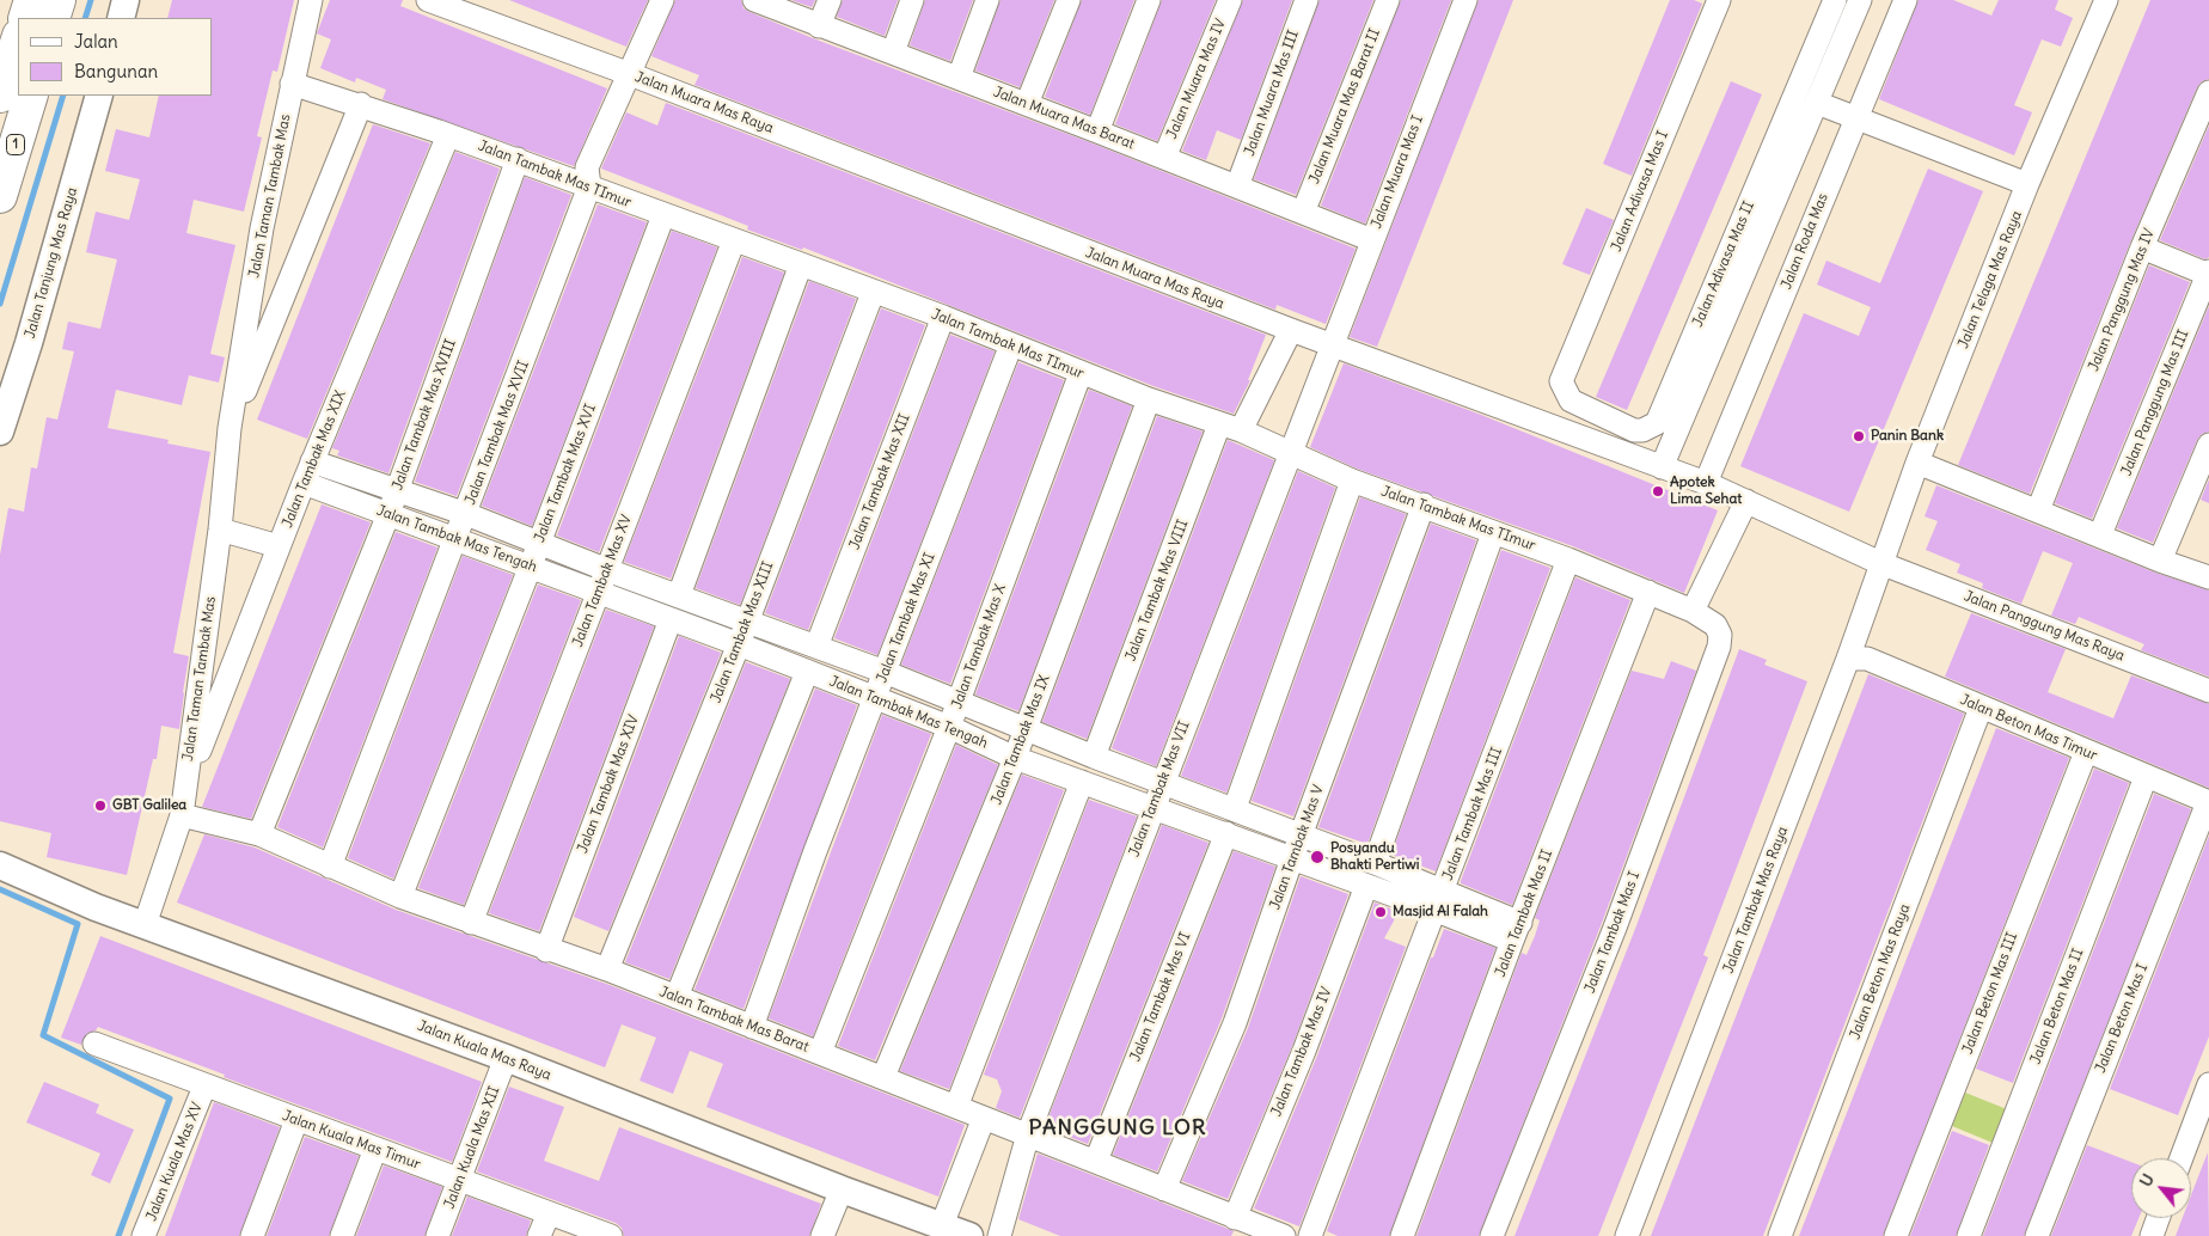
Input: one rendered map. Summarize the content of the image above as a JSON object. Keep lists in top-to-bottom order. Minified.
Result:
{"streets":{"highway":["1"],"street":["Jalan Muara Mas IV","Jalan Muara Mas III","Jalan Muara Mas Raya","Jalan Muara Mas Barat II","Jalan Muara Mas Barat","Jalan Muara Mas I","Jalan Tambak Mas TImur","Jalan Adivasa Mas I","Jalan Taman Tambak Mas","Jalan Roda Mas","Jalan Tanjung Mas Raya","Jalan Adivasa Mas II","Jalan Telaga Mas Raya","Jalan Panggung Mas IV","Jalan Panggung Mas III","Jalan Tambak Mas XVIII","Jalan Tambak Mas XVII","Jalan Tambak Mas XIX","Jalan Tambak Mas XVI","Jalan Tambak Mas XII","Jalan Tambak Mas Tengah","Jalan Tambak Mas XV","Jalan Tambak Mas VIII","Jalan Tambak Mas XI","Jalan Panggung Mas Raya","Jalan Tambak Mas XIII","Jalan Tambak Mas X","Jalan Beton Mas Timur","Jalan Tambak Mas IX","Jalan Tambak Mas XIV","Jalan Tambak Mas VII","Jalan Tambak Mas III","Jalan Tambak Mas V","Jalan Tambak Mas Raya","Jalan Tambak Mas II","Jalan Tambak Mas I","Jalan Beton Mas Raya","Jalan Beton Mas III","Jalan Tambak Mas VI","Jalan Beton Mas II","Jalan Beton Mas I","Jalan Tambak Mas Barat","Jalan Kuala Mas Raya","Jalan Tambak Mas IV","Jalan Kuala Mas Timur","Jalan Kuala Mas XII","Jalan Kuala Mas XV"]},"crossings":[["Jalan Muara Mas IV","Jalan Muara Mas Barat"],["Jalan Muara Mas III","Jalan Muara Mas Barat"],["Jalan Muara Mas Raya","Jalan Muara Mas I"],["Jalan Muara Mas Raya","Jalan Roda Mas"],["Jalan Muara Mas Raya","Jalan Telaga Mas Raya"],["Jalan Muara Mas Raya","Jalan Tambak Mas XVII"],["Jalan Muara Mas Raya","Jalan Tambak Mas VIII"],["Jalan Muara Mas Raya","Jalan Panggung Mas Raya"],["Jalan Muara Mas Raya","Jalan Tambak Mas VII"],["Jalan Muara Mas Raya","Jalan Tambak Mas Raya"],["Jalan Muara Mas Barat II","Jalan Muara Mas Barat"],["Jalan Muara Mas Barat","Jalan Muara Mas I"],["Jalan Muara Mas I","Jalan Tambak Mas VII"],["Jalan Tambak Mas TImur","Jalan Taman Tambak Mas"],["Jalan Tambak Mas TImur","Jalan Tambak Mas XVIII"],["Jalan Tambak Mas TImur","Jalan Tambak Mas XVII"],["Jalan Tambak Mas TImur","Jalan Tambak Mas XIX"],["Jalan Tambak Mas TImur","Jalan Tambak Mas XVI"],["Jalan Tambak Mas TImur","Jalan Tambak Mas XII"],["Jalan Tambak Mas TImur","Jalan Tambak Mas XV"],["Jalan Tambak Mas TImur","Jalan Tambak Mas VIII"],["Jalan Tambak Mas TImur","Jalan Tambak Mas XI"],["Jalan Tambak Mas TImur","Jalan Tambak Mas XIII"],["Jalan Tambak Mas TImur","Jalan Tambak Mas X"],["Jalan Tambak Mas TImur","Jalan Tambak Mas IX"],["Jalan Tambak Mas TImur","Jalan Tambak Mas VII"],["Jalan Tambak Mas TImur","Jalan Tambak Mas III"],["Jalan Tambak Mas TImur","Jalan Tambak Mas V"],["Jalan Tambak Mas TImur","Jalan Tambak Mas II"],["Jalan Tambak Mas TImur","Jalan Tambak Mas I"],["Jalan Adivasa Mas I","Jalan Adivasa Mas II"],["Jalan Taman Tambak Mas","Jalan Tambak Mas XIX"],["Jalan Taman Tambak Mas","Jalan Tambak Mas Barat"],["Jalan Taman Tambak Mas","Jalan Kuala Mas Raya"],["Jalan Telaga Mas Raya","Jalan Panggung Mas Raya"],["Jalan Telaga Mas Raya","Jalan Tambak Mas Raya"],["Jalan Tambak Mas XVIII","Jalan Tambak Mas Tengah"],["Jalan Tambak Mas XVIII","Jalan Tambak Mas Barat"],["Jalan Tambak Mas XVII","Jalan Tambak Mas Tengah"],["Jalan Tambak Mas XVII","Jalan Tambak Mas Barat"],["Jalan Tambak Mas XIX","Jalan Tambak Mas Tengah"],["Jalan Tambak Mas XVI","Jalan Tambak Mas Tengah"],["Jalan Tambak Mas XVI","Jalan Tambak Mas Barat"],["Jalan Tambak Mas XII","Jalan Tambak Mas Tengah"],["Jalan Tambak Mas Tengah","Jalan Tambak Mas XV"],["Jalan Tambak Mas Tengah","Jalan Tambak Mas VIII"],["Jalan Tambak Mas Tengah","Jalan Tambak Mas XI"],["Jalan Tambak Mas Tengah","Jalan Tambak Mas XIII"],["Jalan Tambak Mas Tengah","Jalan Tambak Mas X"],["Jalan Tambak Mas Tengah","Jalan Tambak Mas IX"],["Jalan Tambak Mas Tengah","Jalan Tambak Mas XIV"],["Jalan Tambak Mas Tengah","Jalan Tambak Mas VII"],["Jalan Tambak Mas Tengah","Jalan Tambak Mas III"],["Jalan Tambak Mas Tengah","Jalan Tambak Mas V"],["Jalan Tambak Mas Tengah","Jalan Tambak Mas II"],["Jalan Tambak Mas Tengah","Jalan Tambak Mas VI"],["Jalan Tambak Mas Tengah","Jalan Tambak Mas IV"],["Jalan Tambak Mas XV","Jalan Tambak Mas Barat"],["Jalan Tambak Mas XI","Jalan Tambak Mas Barat"],["Jalan Panggung Mas Raya","Jalan Tambak Mas Raya"],["Jalan Tambak Mas XIII","Jalan Tambak Mas Barat"],["Jalan Tambak Mas X","Jalan Tambak Mas Barat"],["Jalan Beton Mas Timur","Jalan Tambak Mas Raya"],["Jalan Beton Mas Timur","Jalan Beton Mas Raya"],["Jalan Beton Mas Timur","Jalan Beton Mas III"],["Jalan Beton Mas Timur","Jalan Beton Mas II"],["Jalan Beton Mas Timur","Jalan Beton Mas I"],["Jalan Tambak Mas IX","Jalan Tambak Mas Barat"],["Jalan Tambak Mas XIV","Jalan Tambak Mas Barat"],["Jalan Tambak Mas VII","Jalan Tambak Mas Barat"],["Jalan Tambak Mas V","Jalan Tambak Mas Barat"],["Jalan Tambak Mas VI","Jalan Tambak Mas Barat"],["Jalan Tambak Mas Barat","Jalan Tambak Mas IV"],["Jalan Kuala Mas Raya","Jalan Kuala Mas XII"],["Jalan Kuala Mas Timur","Jalan Kuala Mas XII"],["Jalan Kuala Mas Timur","Jalan Kuala Mas XV"]],"districts":["PANGGUNG LOR"],"places":["Panin Bank","Apotek Lima Sehat","GBT Galilea","Posyandu Bhakti Pertiwi","Masjid Al Falah"],"legend":["Jalan","Bangunan"],"north":"top left"}
